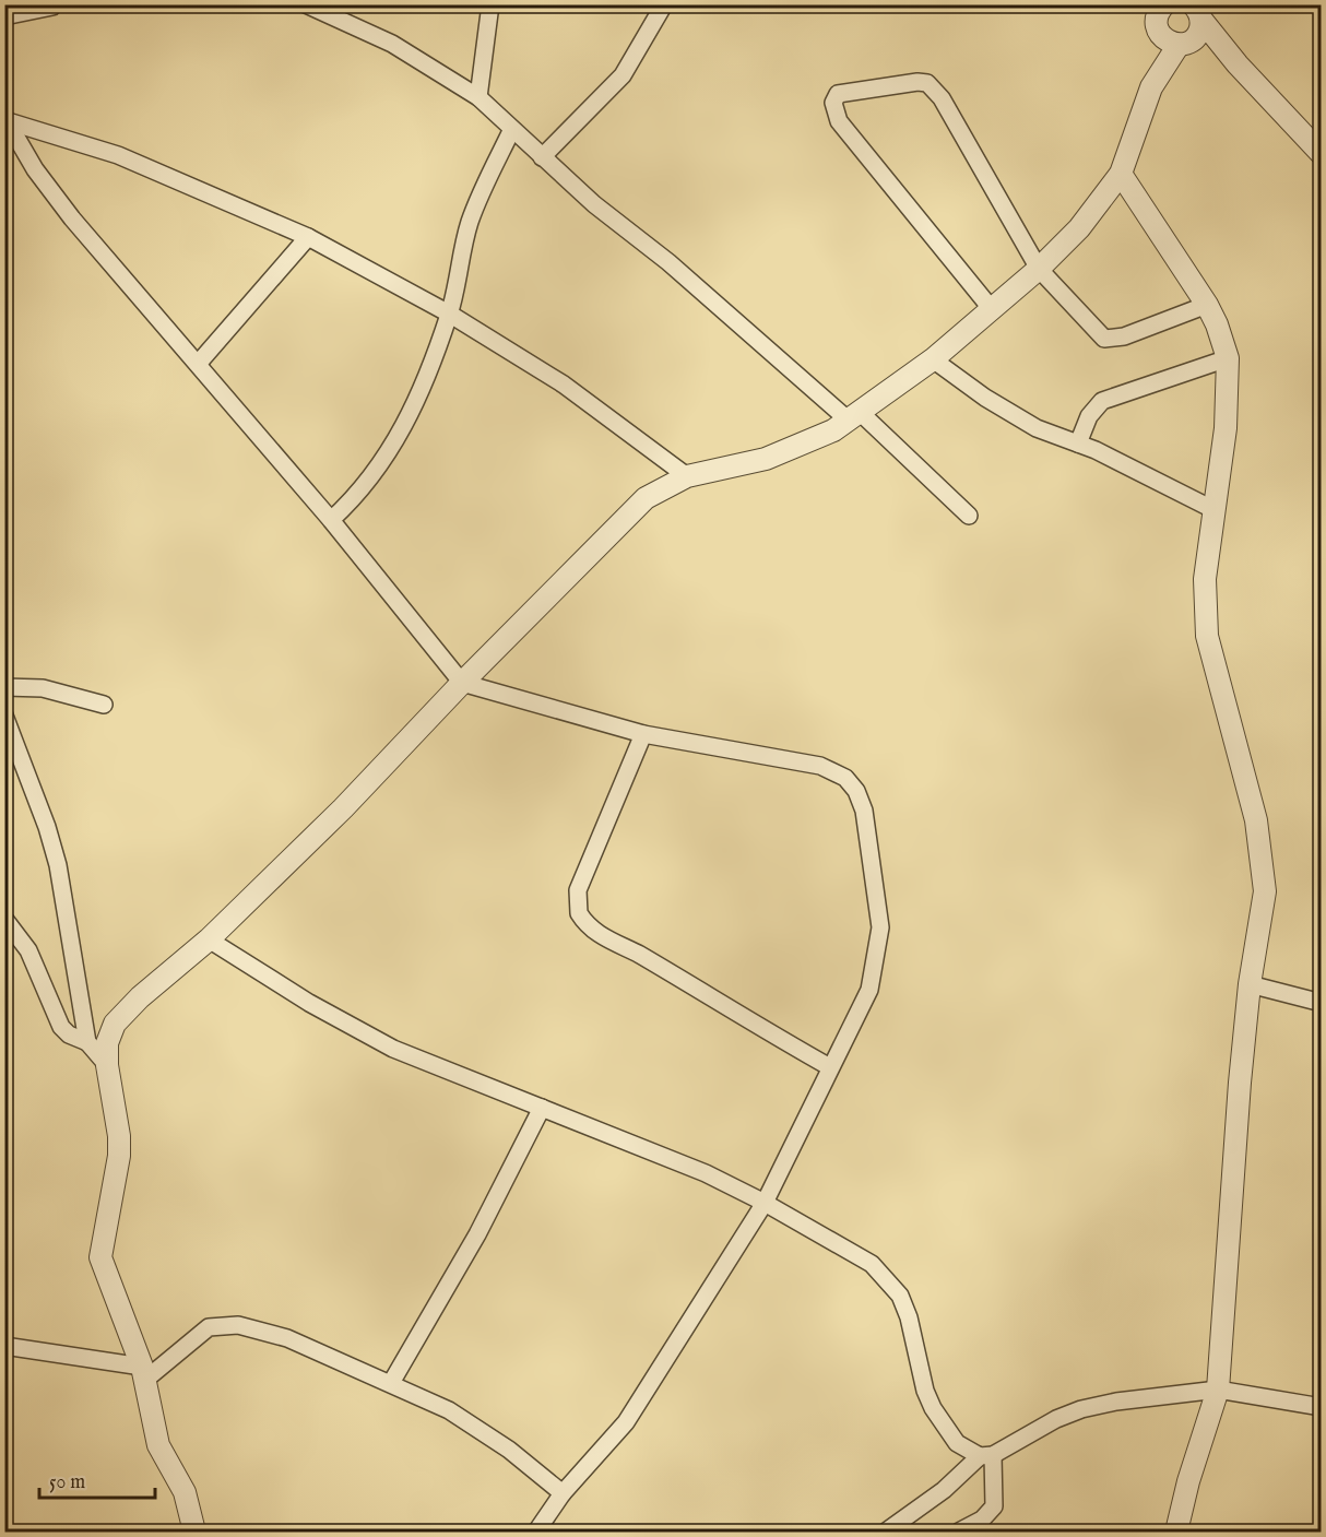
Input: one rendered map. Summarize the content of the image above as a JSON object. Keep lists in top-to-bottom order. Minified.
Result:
{"scale_bar":"50 m"}
